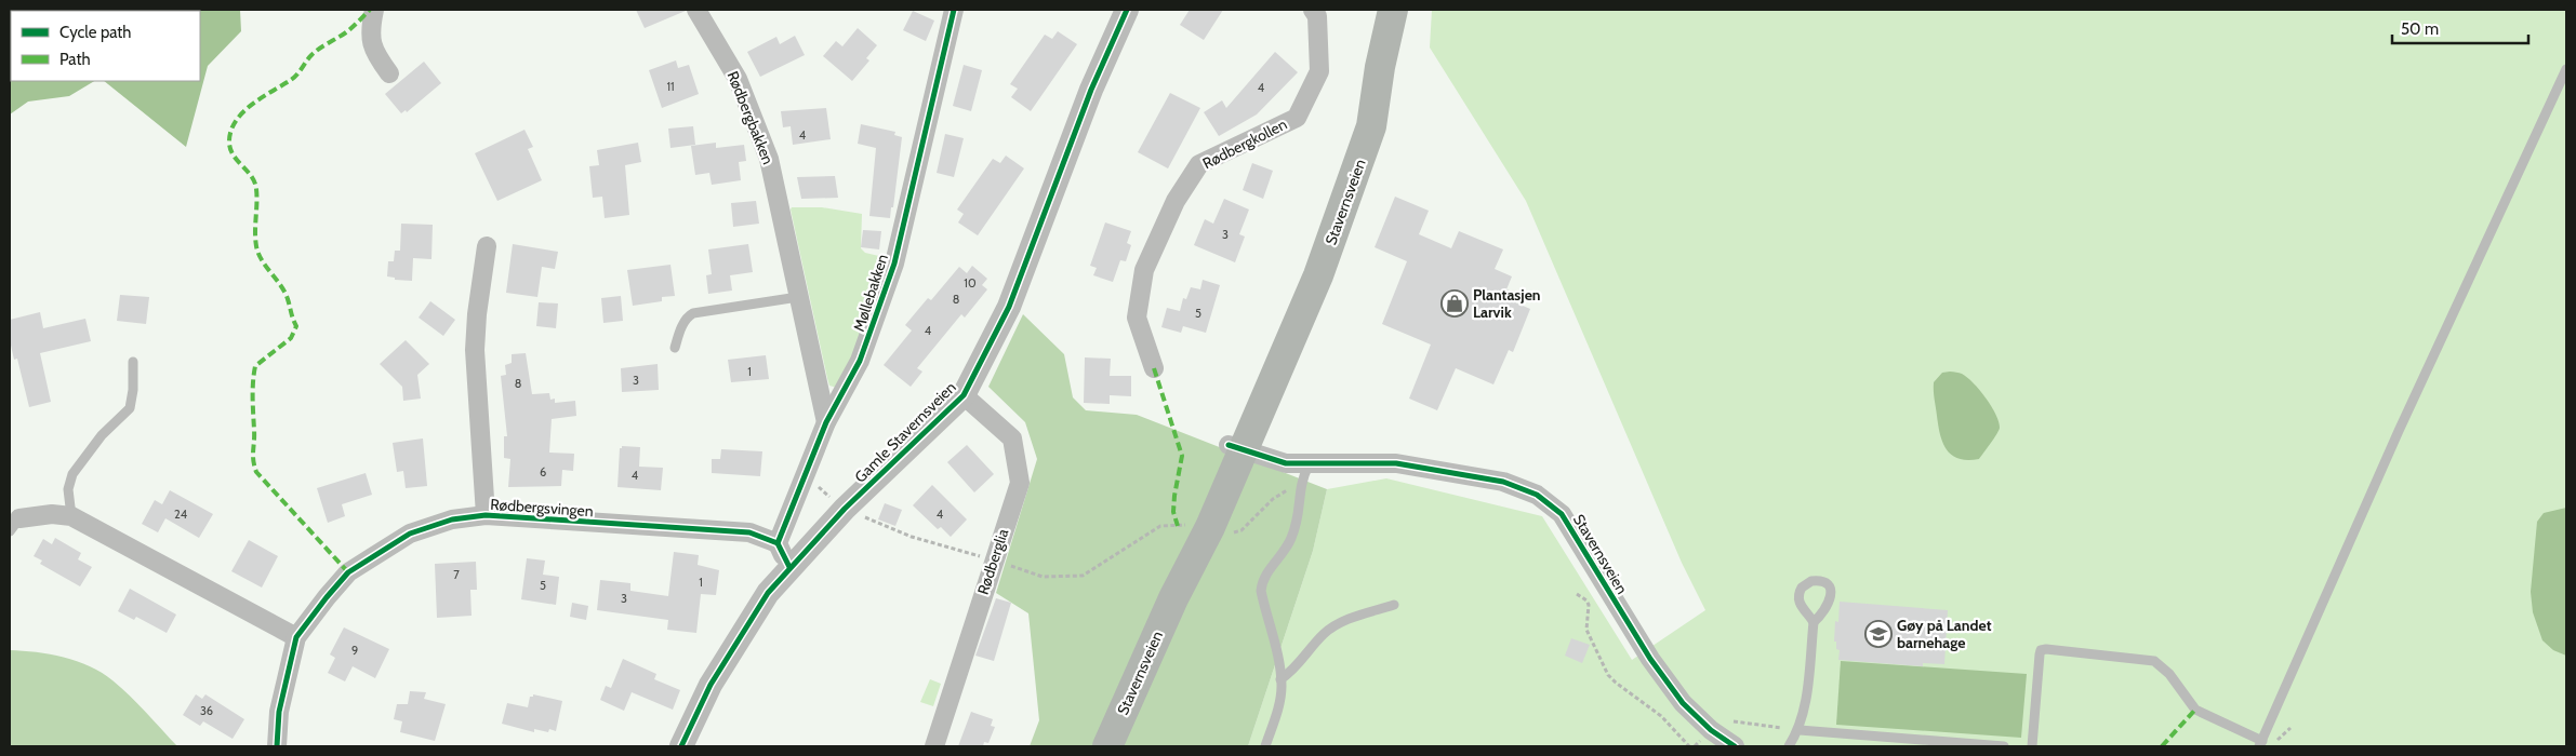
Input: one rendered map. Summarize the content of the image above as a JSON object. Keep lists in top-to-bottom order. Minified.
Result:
{"streets":{"main road":["Stavernsveien"],"street":["Rødbergbakken","Rødbergkollen","Møllebakken","Gamle Stavernsveien","Rødbergsvingen","Rødberglia"]},"crossings":[["Rødbergbakken","Møllebakken"],["Møllebakken","Rødbergsvingen"],["Gamle Stavernsveien","Rødberglia"]],"places":{"shop":["Plantasjen Larvik"],"school or university":["Gøy på Landet barnehage"]},"house_numbers":["11","4","4","3","10","8","5","4","1","3","8","6","4","24","4","7","1","5","3","9","36"],"legend":["Cycle path","Path"],"scale_bar":"50 m"}
